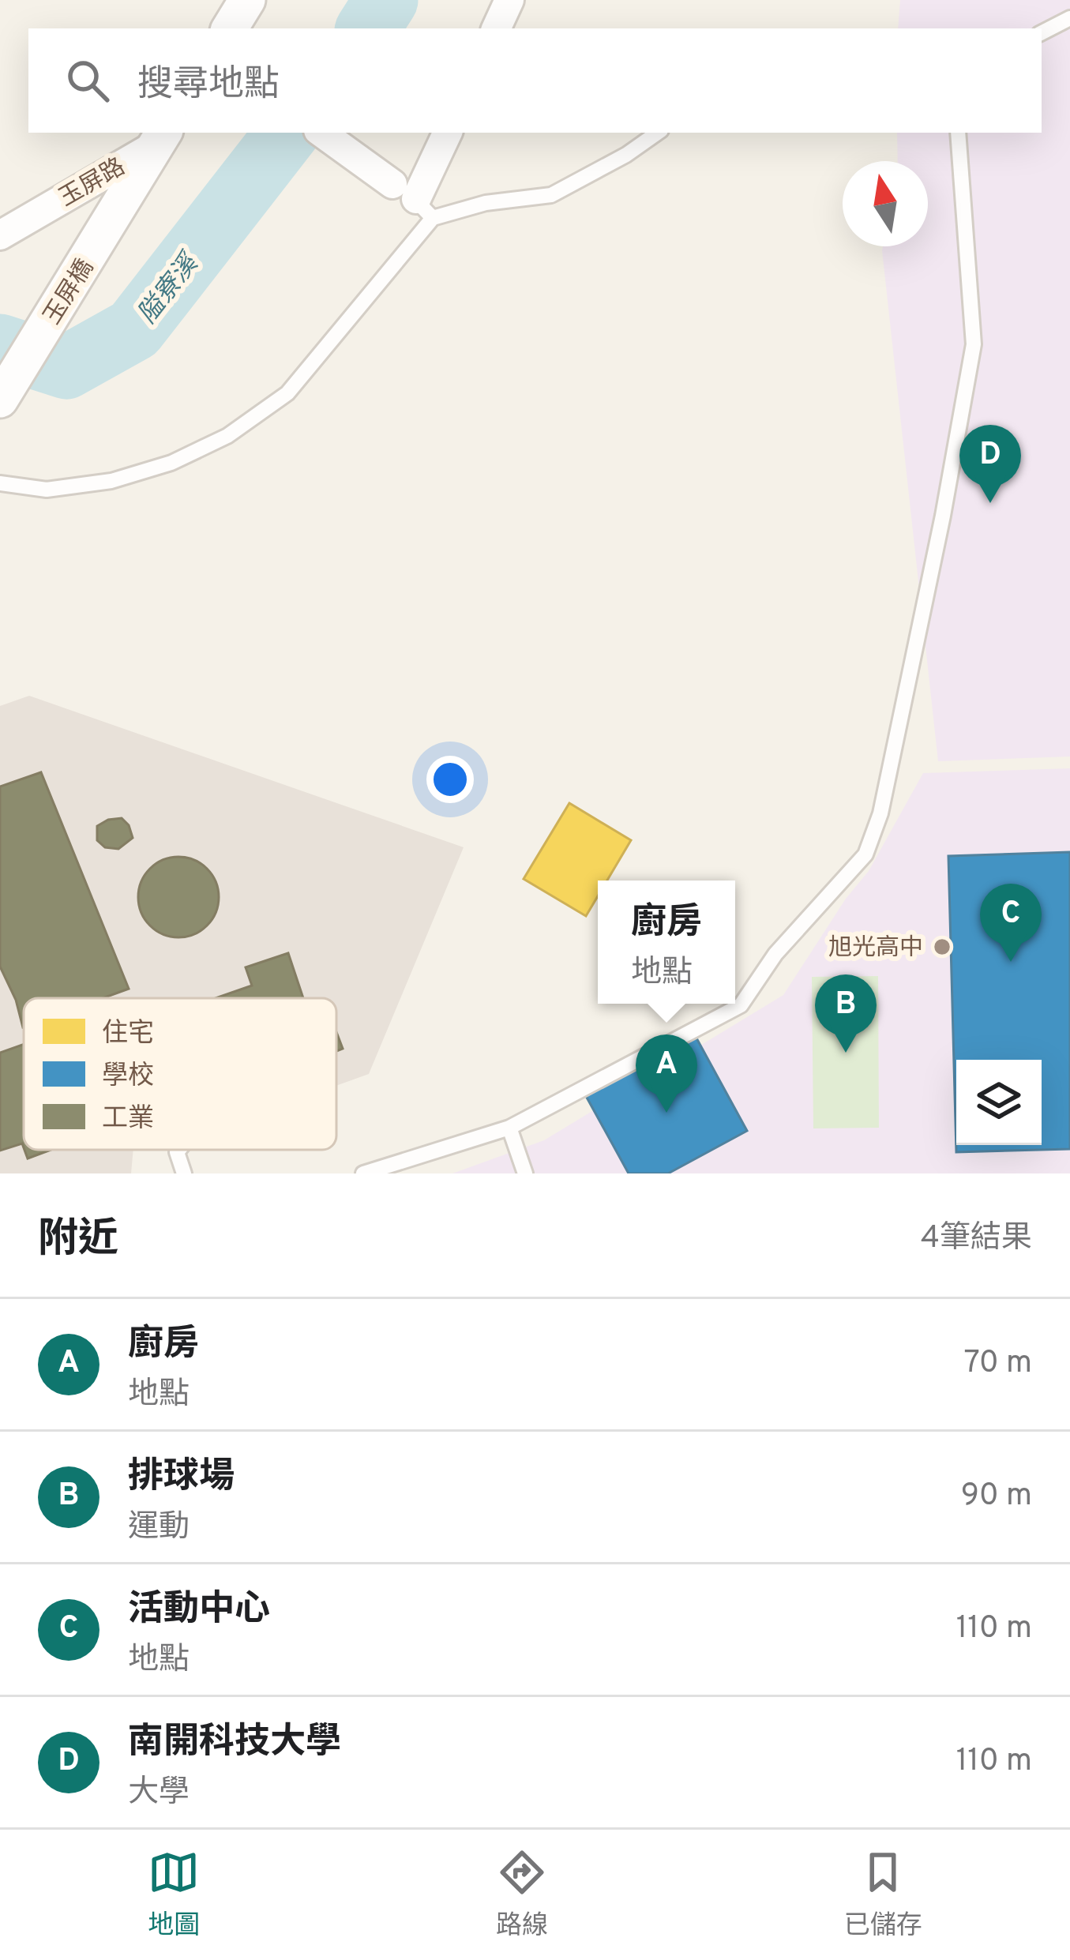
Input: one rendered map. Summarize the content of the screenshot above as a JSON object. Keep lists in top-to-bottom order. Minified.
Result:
{"streets":{"street":["玉屏路","玉屏橋"]},"crossings":[["玉屏路","玉屏橋"]],"water":["隘寮溪"],"places":["旭光高中"],"legend":["住宅","學校","工業"],"north":"top","page":{"search":"搜尋地點","pins":["D","C","B","A"],"popup":["廚房","地點"],"heading":["附近","4筆結果"],"list":[{"mark":"A","name":"廚房","note":"地點","value":"70 m"},{"mark":"B","name":"排球場","note":"運動","value":"90 m"},{"mark":"C","name":"活動中心","note":"地點","value":"110 m"},{"mark":"D","name":"南開科技大學","note":"大學","value":"110 m"}],"nav":["地圖","路線","已儲存"]}}
